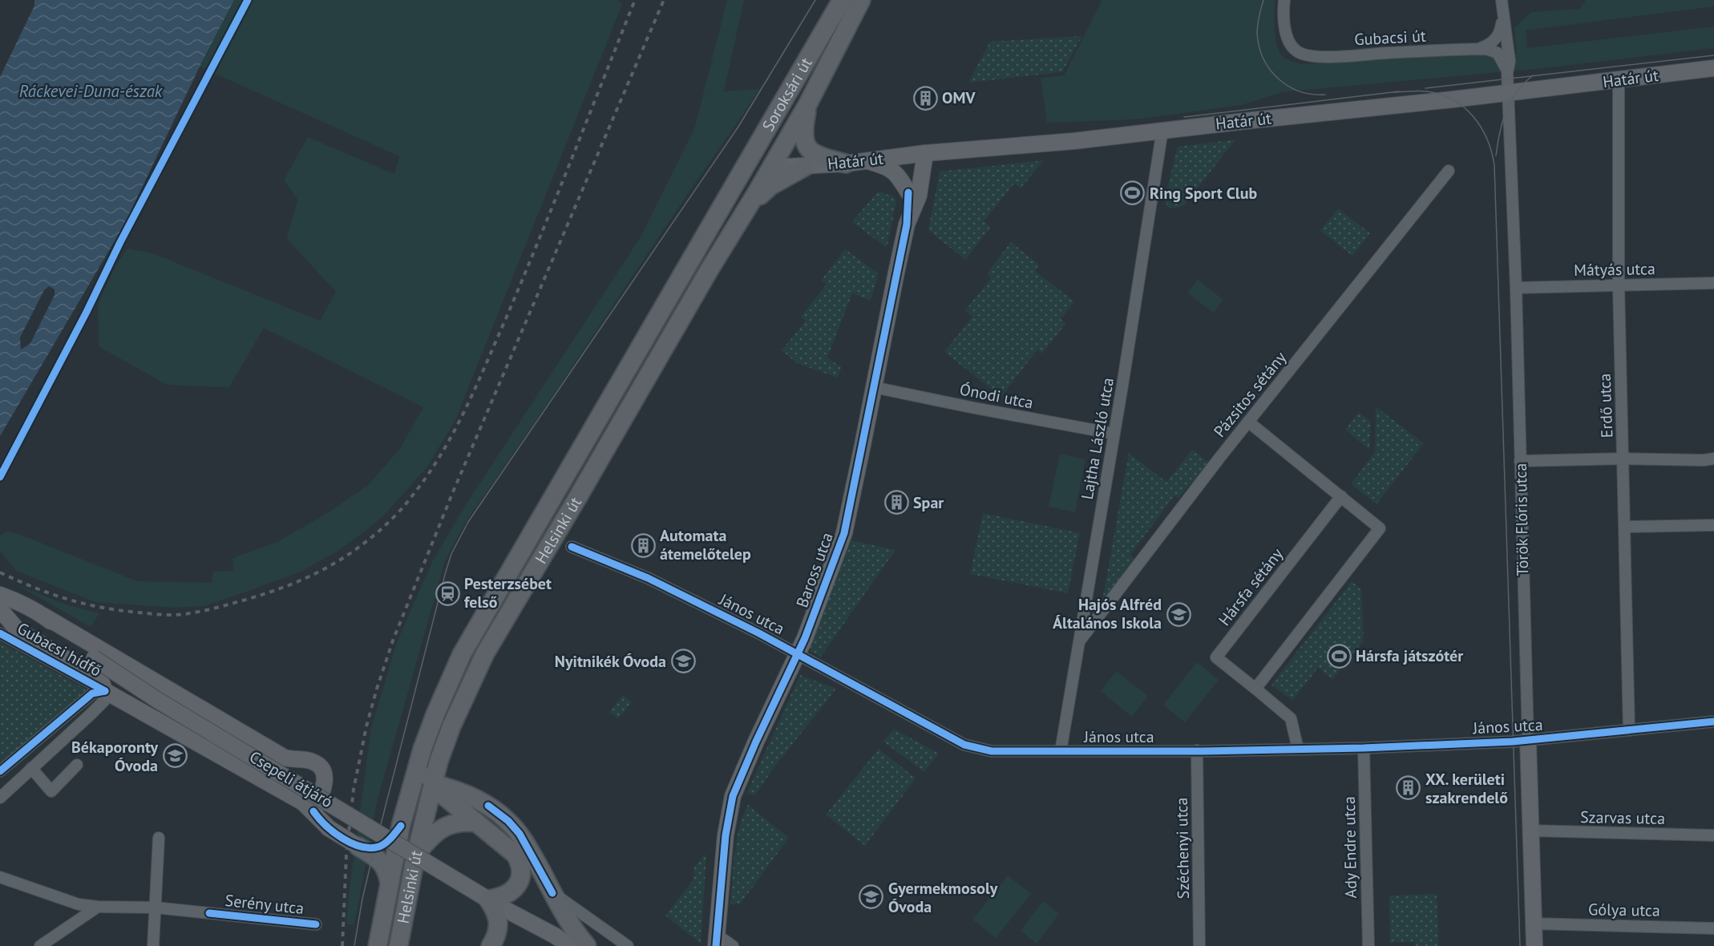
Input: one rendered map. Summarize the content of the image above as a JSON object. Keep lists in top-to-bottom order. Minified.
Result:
{"streets":{"main road":["Határ út","Soroksári út","Török Flóris utca","Helsinki út","Baross utca","Csepeli átjáró"],"street":["Gubacsi út","Mátyás utca","Pázsitos sétány","Ónodi utca","Erdő utca","Lajtha László utca","Hársfa sétány","János utca","Gubacsi hídfő","Szarvas utca","Ady Endre utca","Széchenyi utca","Serény utca","Gólya utca"]},"crossings":[["Határ út","Soroksári út"],["Határ út","Erdő utca"],["Határ út","Lajtha László utca"],["Határ út","Török Flóris utca"],["Határ út","Helsinki út"],["Határ út","Baross utca"],["Soroksári út","Helsinki út"],["Mátyás utca","Erdő utca"],["Mátyás utca","Török Flóris utca"],["Pázsitos sétány","Lajtha László utca"],["Ónodi utca","Lajtha László utca"],["Ónodi utca","Baross utca"],["Erdő utca","János utca"],["Lajtha László utca","János utca"],["Török Flóris utca","János utca"],["Török Flóris utca","Szarvas utca"],["Török Flóris utca","Gólya utca"],["Baross utca","János utca"],["Hársfa sétány","János utca"],["János utca","Ady Endre utca"],["János utca","Széchenyi utca"]],"water":["Ráckevei-Duna-észak"],"places":{"building":["OMV","Spar","Automata átemelőtelep","XX. kerületi szakrendelő"],"sports":["Ring Sport Club","Hársfa játszótér"],"station":["Pesterzsébet felső"],"school or university":["Hajós Alfréd Általános Iskola","Nyitnikék Óvoda","Békaporonty Óvoda","Gyermekmosoly Óvoda"]}}
